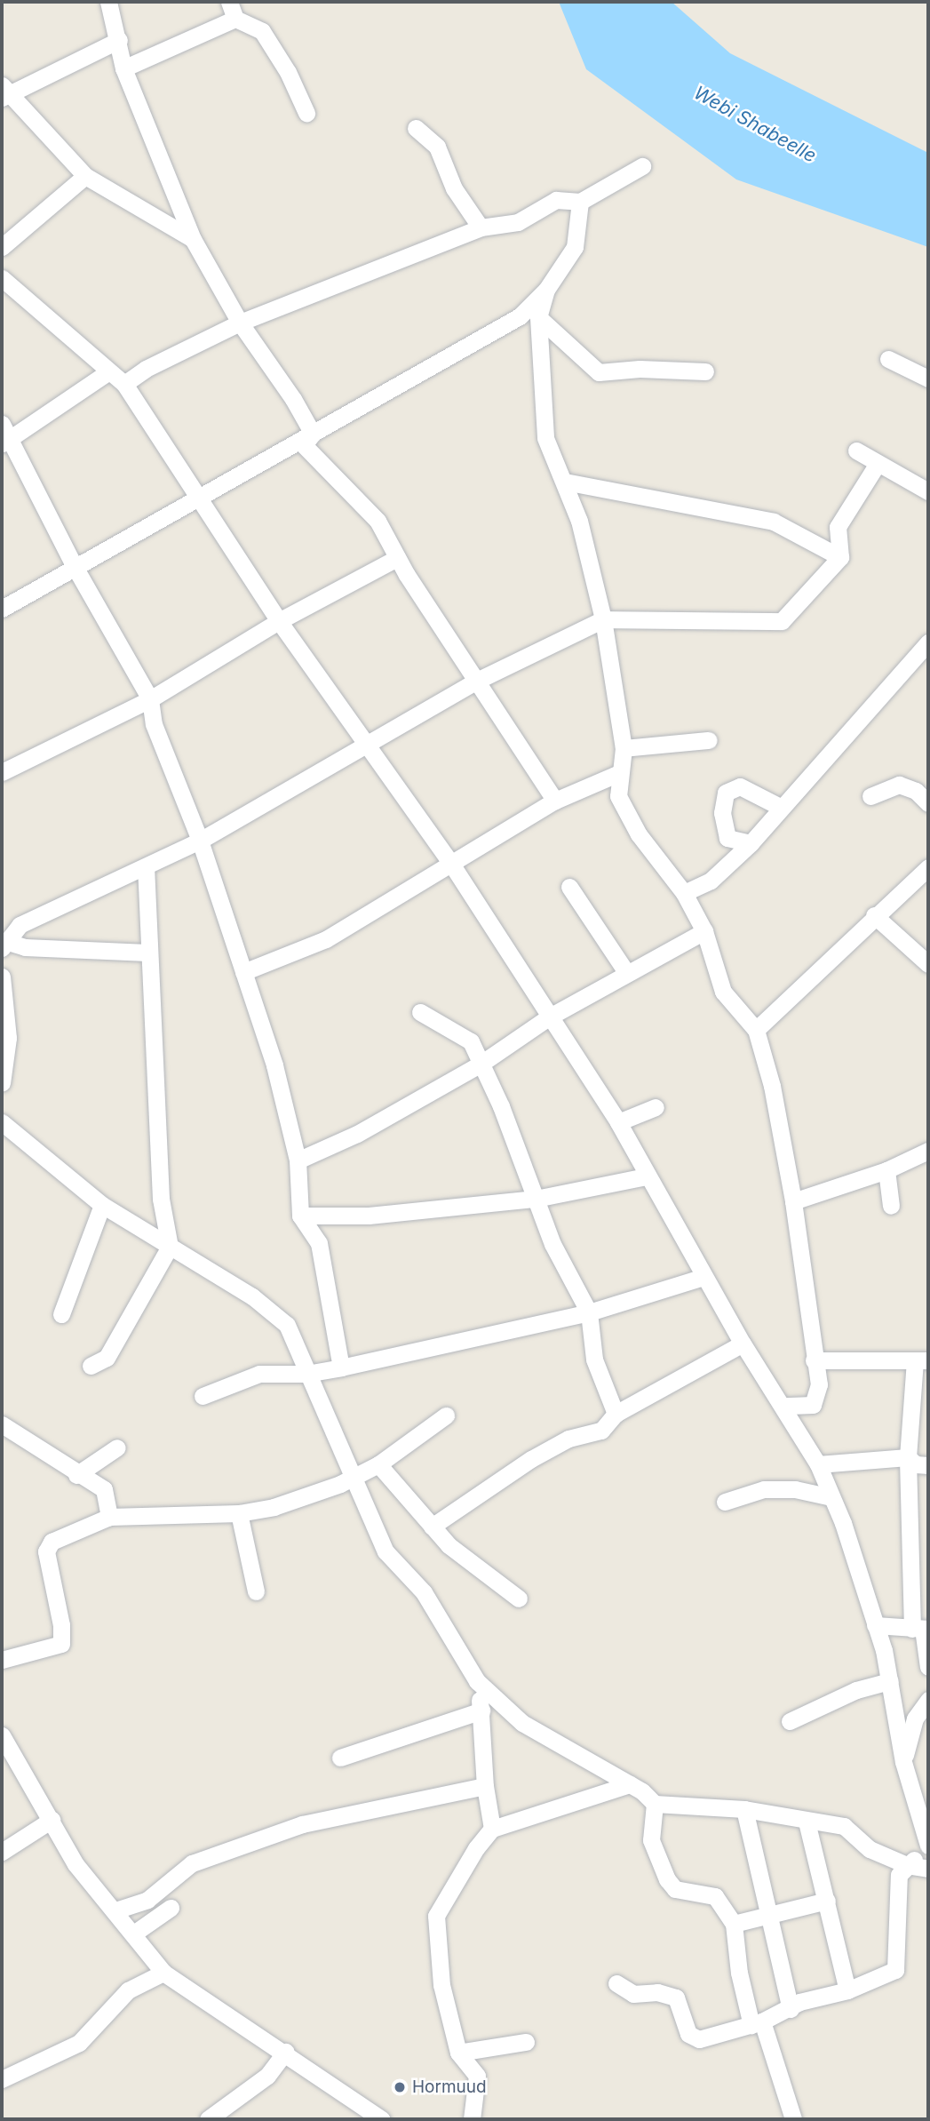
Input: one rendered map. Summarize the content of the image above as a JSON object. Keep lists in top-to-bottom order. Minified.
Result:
{"water":["Webi Shabeelle"],"places":["Hormuud"]}
